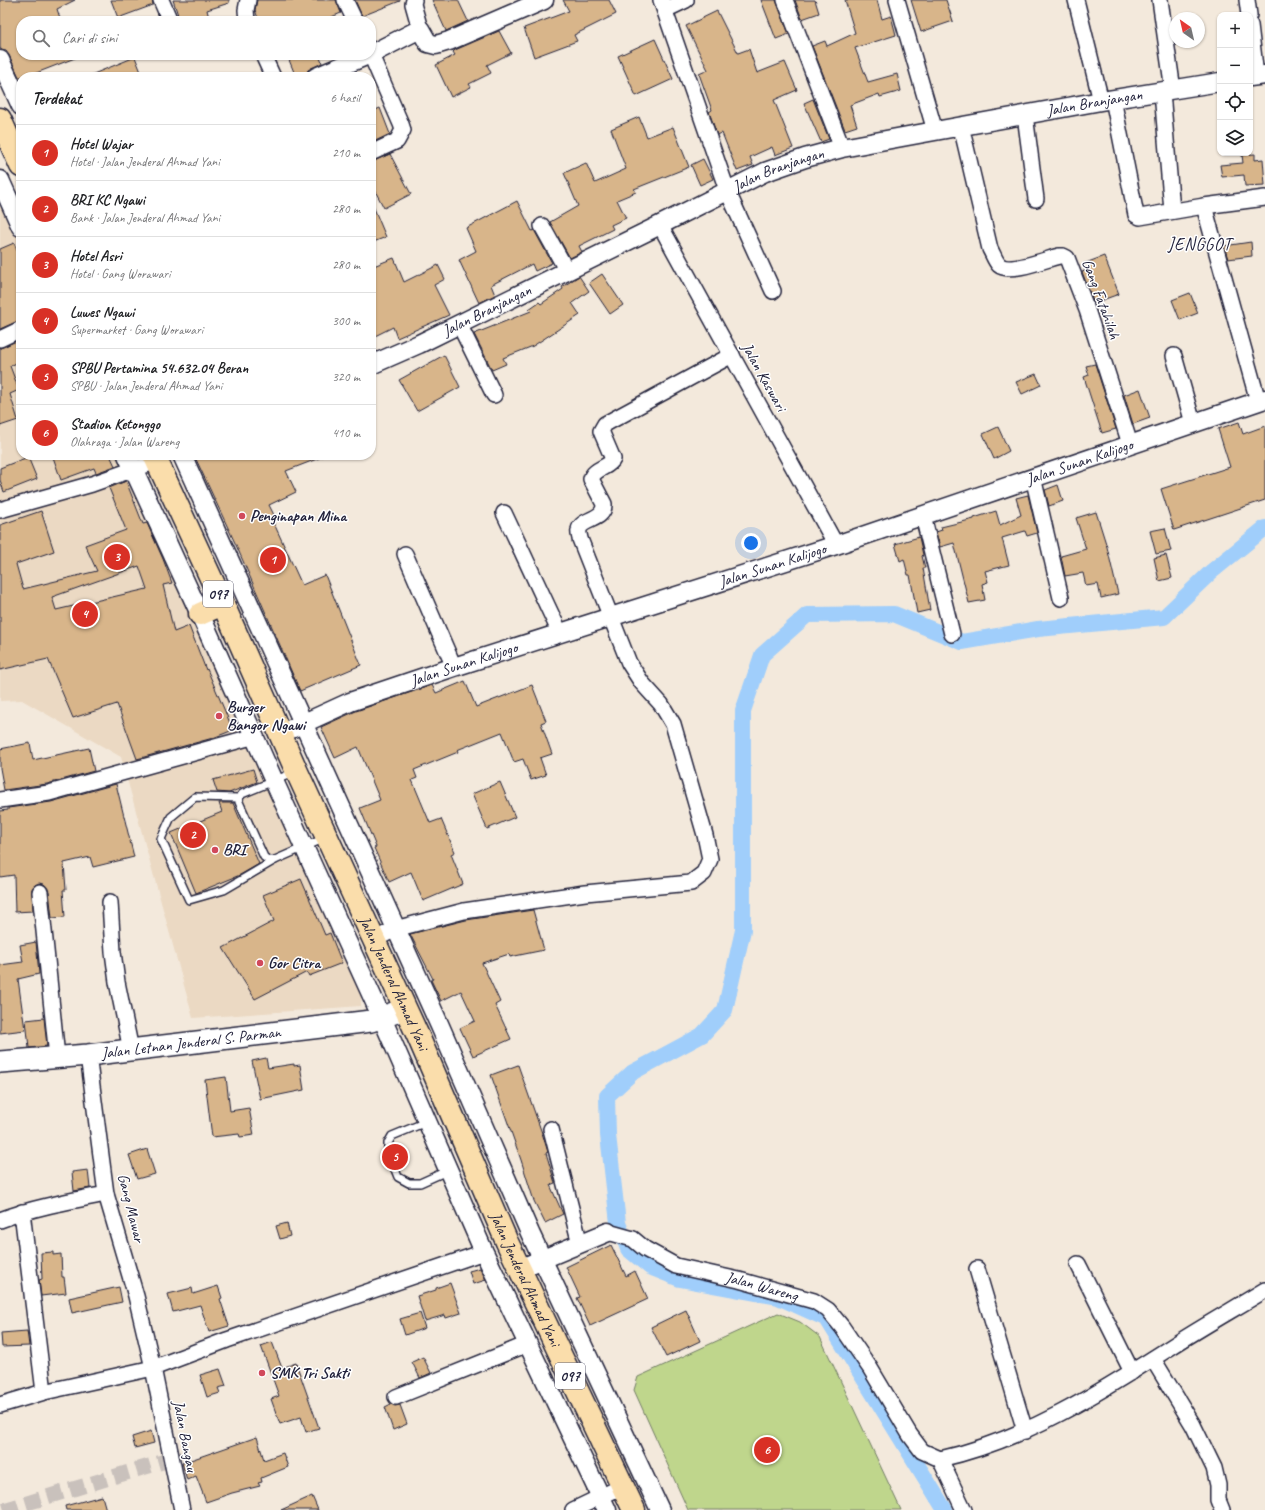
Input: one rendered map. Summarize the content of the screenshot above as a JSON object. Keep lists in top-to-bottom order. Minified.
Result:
{"streets":{"main road":["097","Jalan Jenderal Ahmad Yani","Jalan Letnan Jenderal S. Parman"],"street":["Jalan Branjangan","Gang Fatahilah","Jalan Kaswari","Jalan Sunan Kalijogo","Gang Mawar","Jalan Wareng","Jalan Bangau"]},"crossings":[["Jalan Branjangan","Gang Fatahilah"],["Jalan Branjangan","Jalan Kaswari"],["Gang Fatahilah","Jalan Sunan Kalijogo"],["Jalan Kaswari","Jalan Sunan Kalijogo"],["Jalan Sunan Kalijogo","Jalan Jenderal Ahmad Yani"],["Jalan Jenderal Ahmad Yani","Jalan Letnan Jenderal S. Parman"],["Jalan Jenderal Ahmad Yani","Jalan Wareng"],["Jalan Letnan Jenderal S. Parman","Gang Mawar"],["Gang Mawar","Jalan Bangau"]],"districts":["JENGGOT"],"places":["Penginapan Mina","Burger Bangor Ngawi","BRI","Gor Citra","SMK Tri Sakti"],"north":"top left","page":{"map_buttons":["+","−"],"search":"Cari di sini","heading":["Terdekat","6 hasil"],"list":[{"mark":"1","name":"Hotel Wajar","note":"Hotel · Jalan Jenderal Ahmad Yani","value":"210 m"},{"mark":"2","name":"BRI KC Ngawi","note":"Bank · Jalan Jenderal Ahmad Yani","value":"280 m"},{"mark":"3","name":"Hotel Asri","note":"Hotel · Gang Worawari","value":"280 m"},{"mark":"4","name":"Luwes Ngawi","note":"Supermarket · Gang Worawari","value":"300 m"},{"mark":"5","name":"SPBU Pertamina 54.632.04 Beran","note":"SPBU · Jalan Jenderal Ahmad Yani","value":"320 m"},{"mark":"6","name":"Stadion Ketonggo","note":"Olahraga · Jalan Wareng","value":"410 m"}],"pins":["3","1","4","2","5","6"]}}
